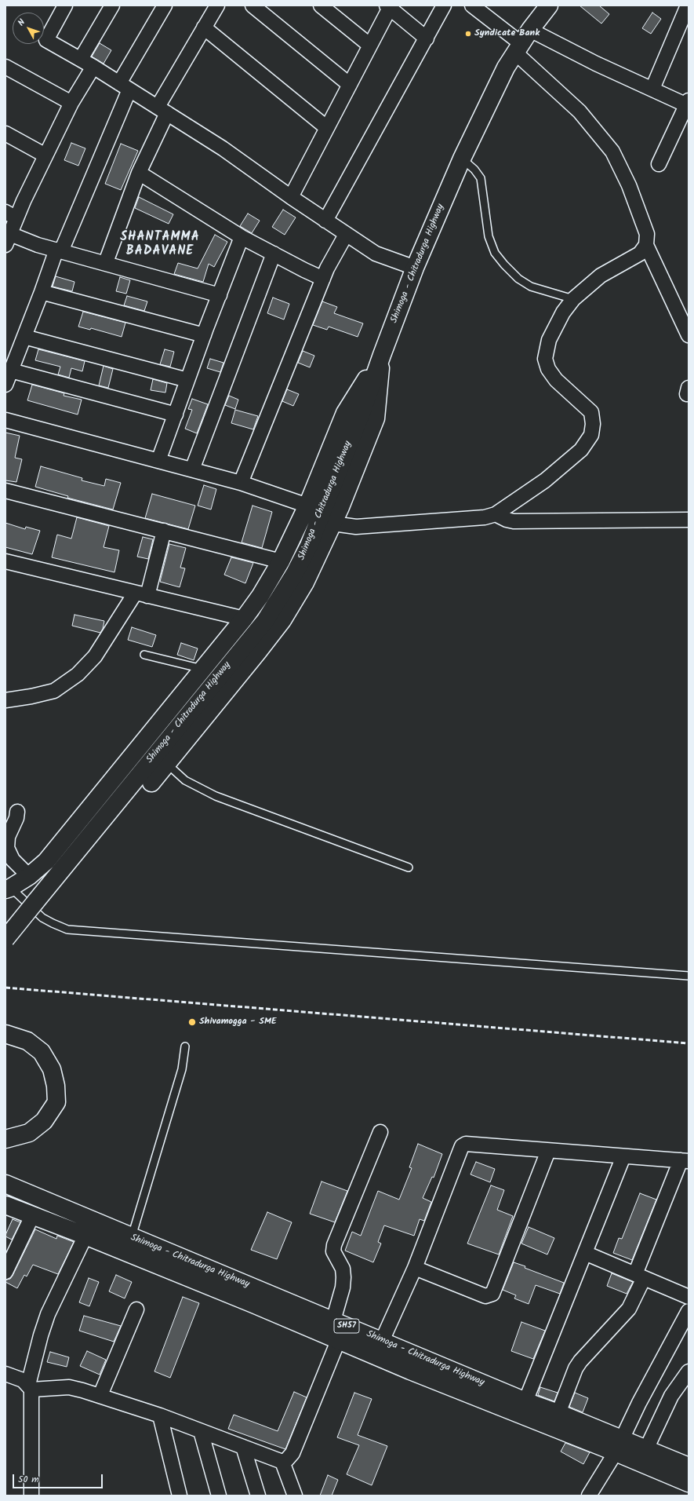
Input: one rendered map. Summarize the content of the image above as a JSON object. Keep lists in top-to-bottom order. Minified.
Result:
{"streets":{"main road":["Shimoga - Chitradurga Highway","SH57"]},"districts":["SHANTAMMA BADAVANE"],"places":["Syndicate Bank","Shivamogga - SME"],"scale_bar":"50 m","north":"top left"}
